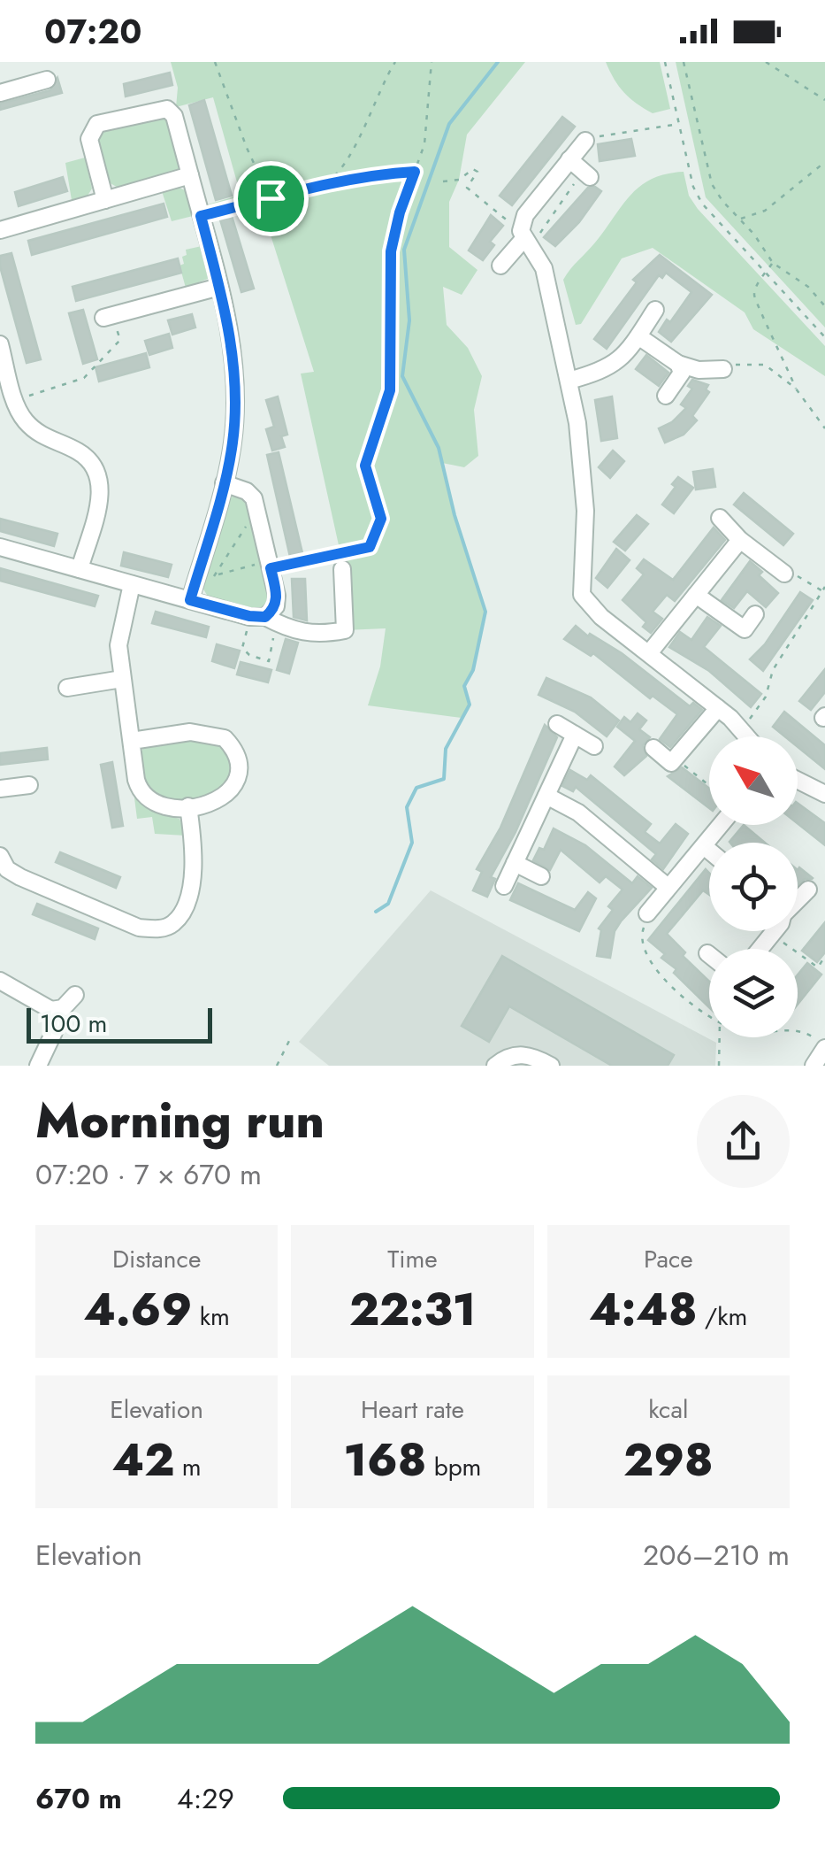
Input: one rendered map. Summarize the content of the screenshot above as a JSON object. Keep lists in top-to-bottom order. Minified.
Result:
{"scale_bar":"100 m","north":"top left","page":{"status":"07:20","scale":"100 m","heading":["Morning run","07:20 · 7 × 670 m"],"stats":[["Distance","4.69 km"],["Time","22:31"],["Pace","4:48 /km"],["Elevation","42 m"],["Heart rate","168 bpm"],["kcal","298"]],"chart":["Elevation","206–210 m"],"list":[{"name":"670 m","note":"4:29"}]}}
